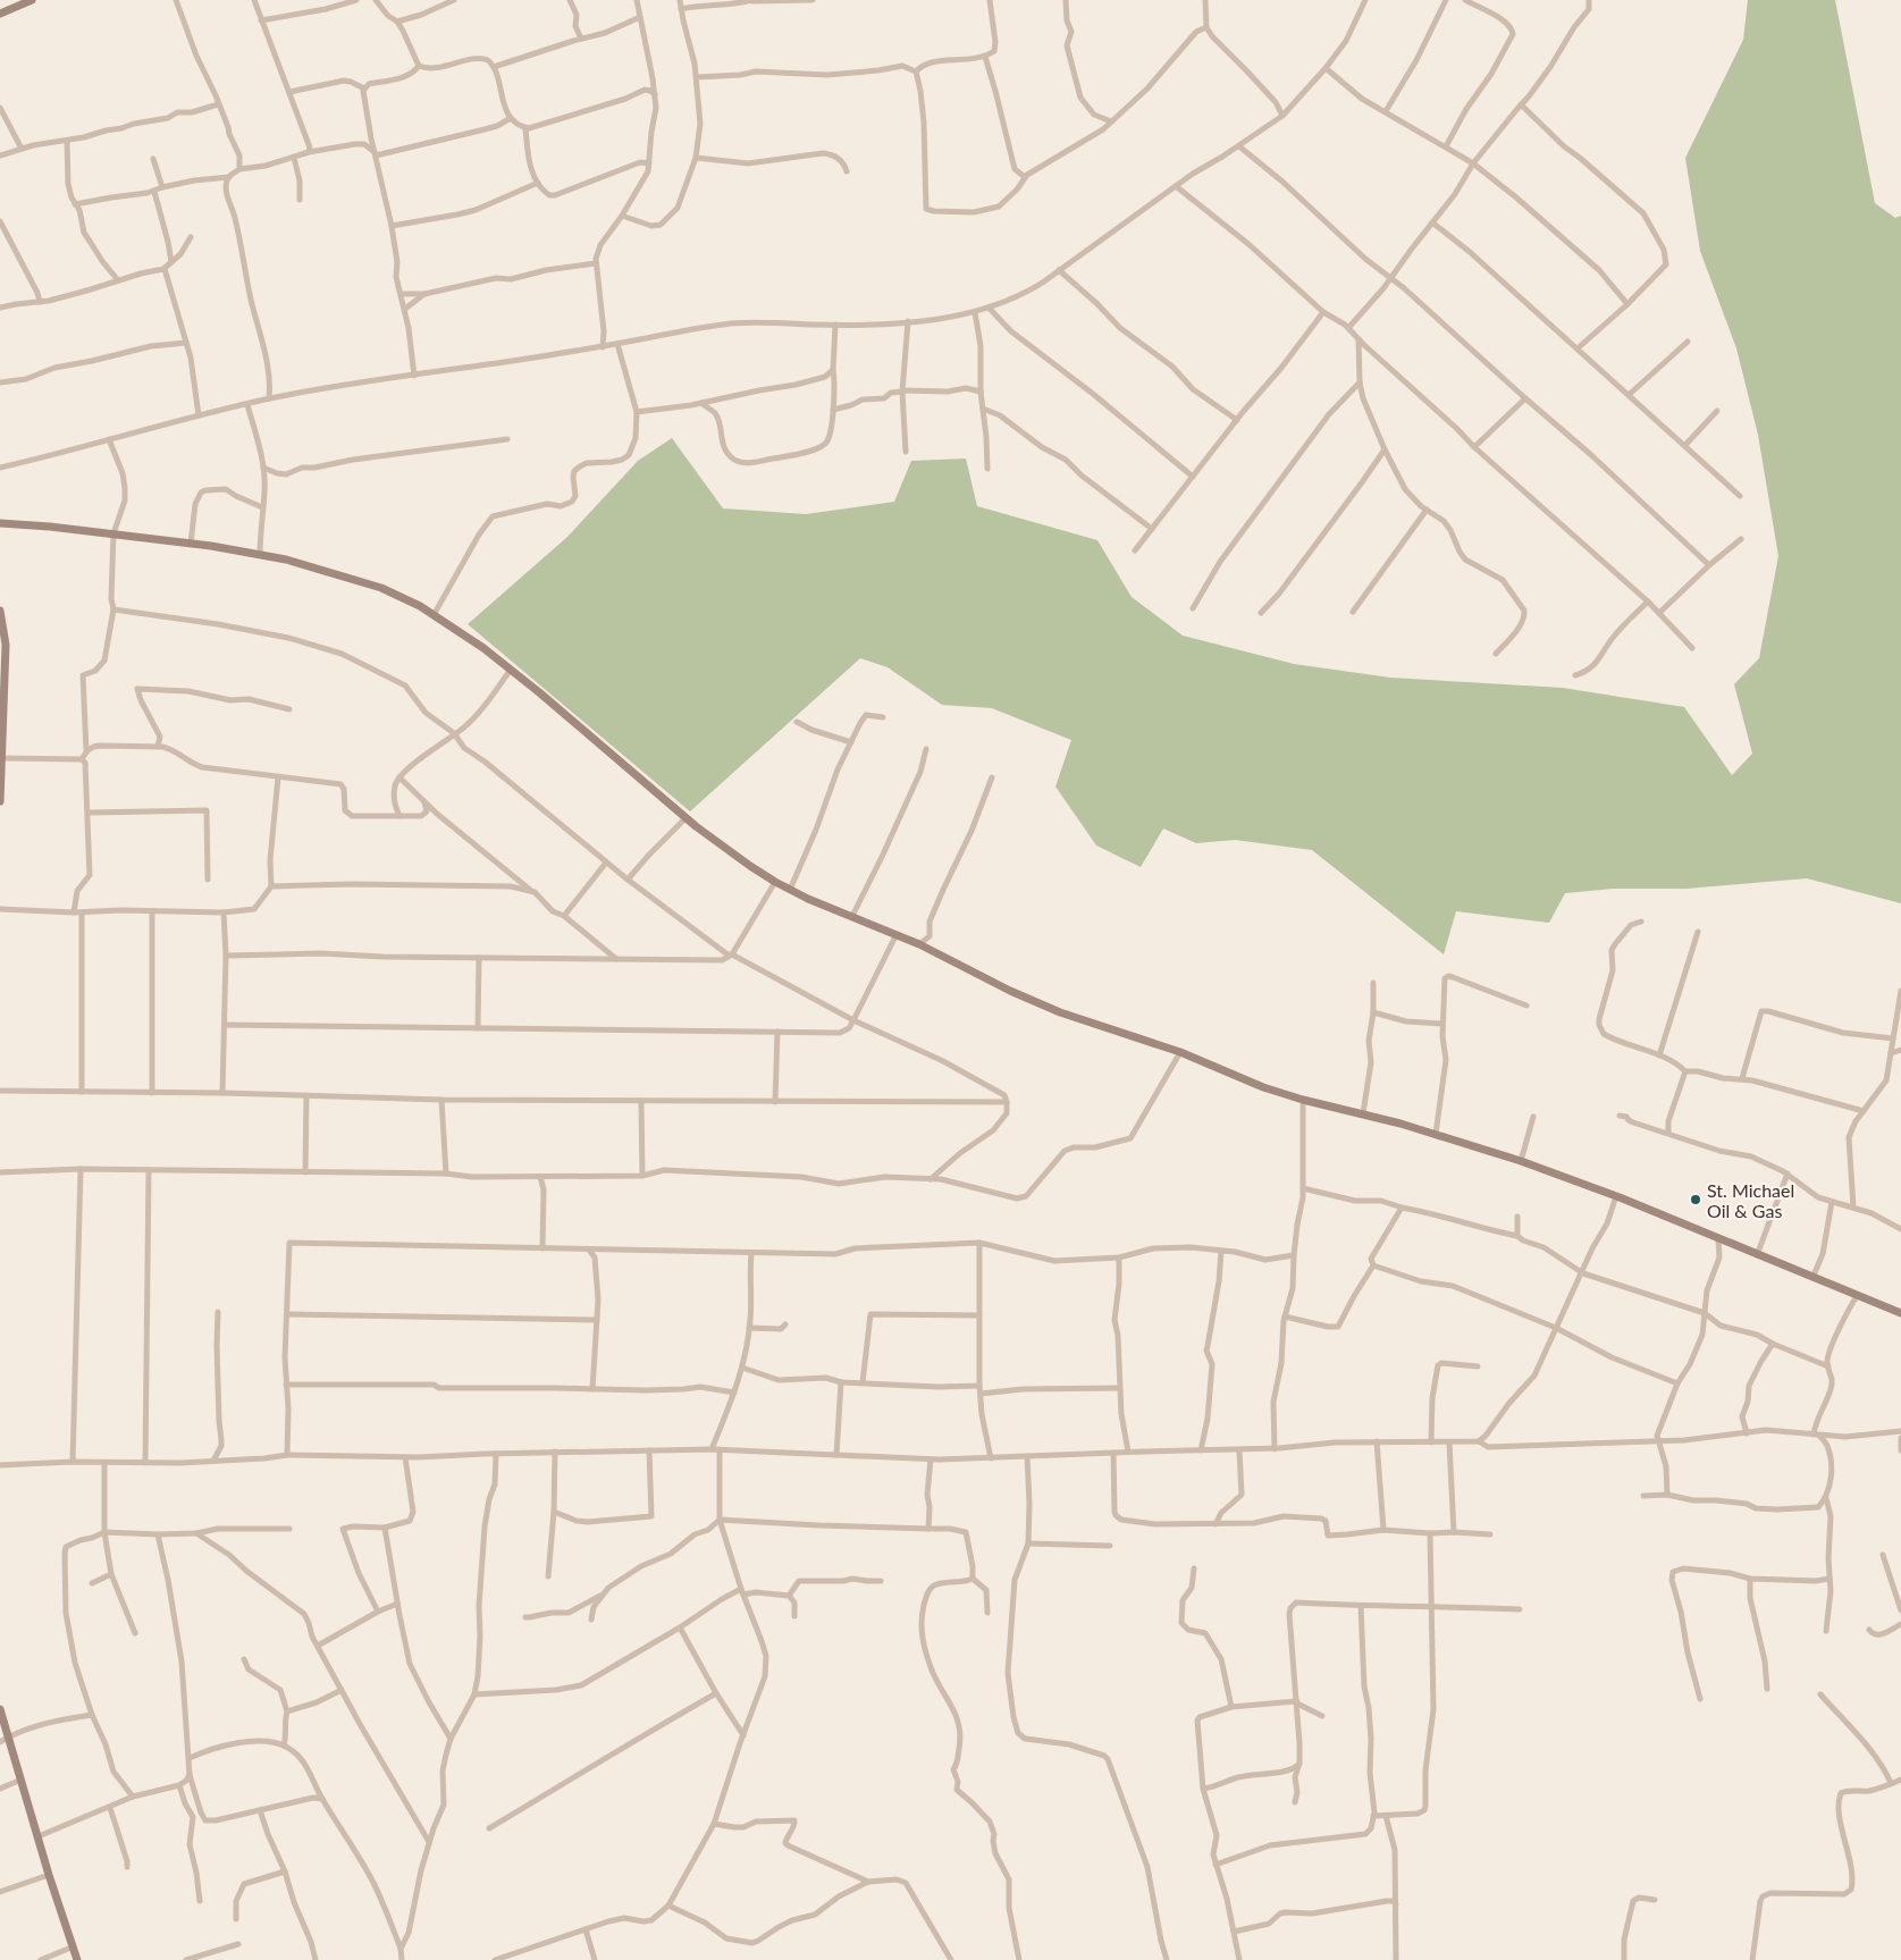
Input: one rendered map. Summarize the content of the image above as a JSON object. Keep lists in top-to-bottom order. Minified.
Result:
{"places":["St. Michael Oil & Gas"]}
